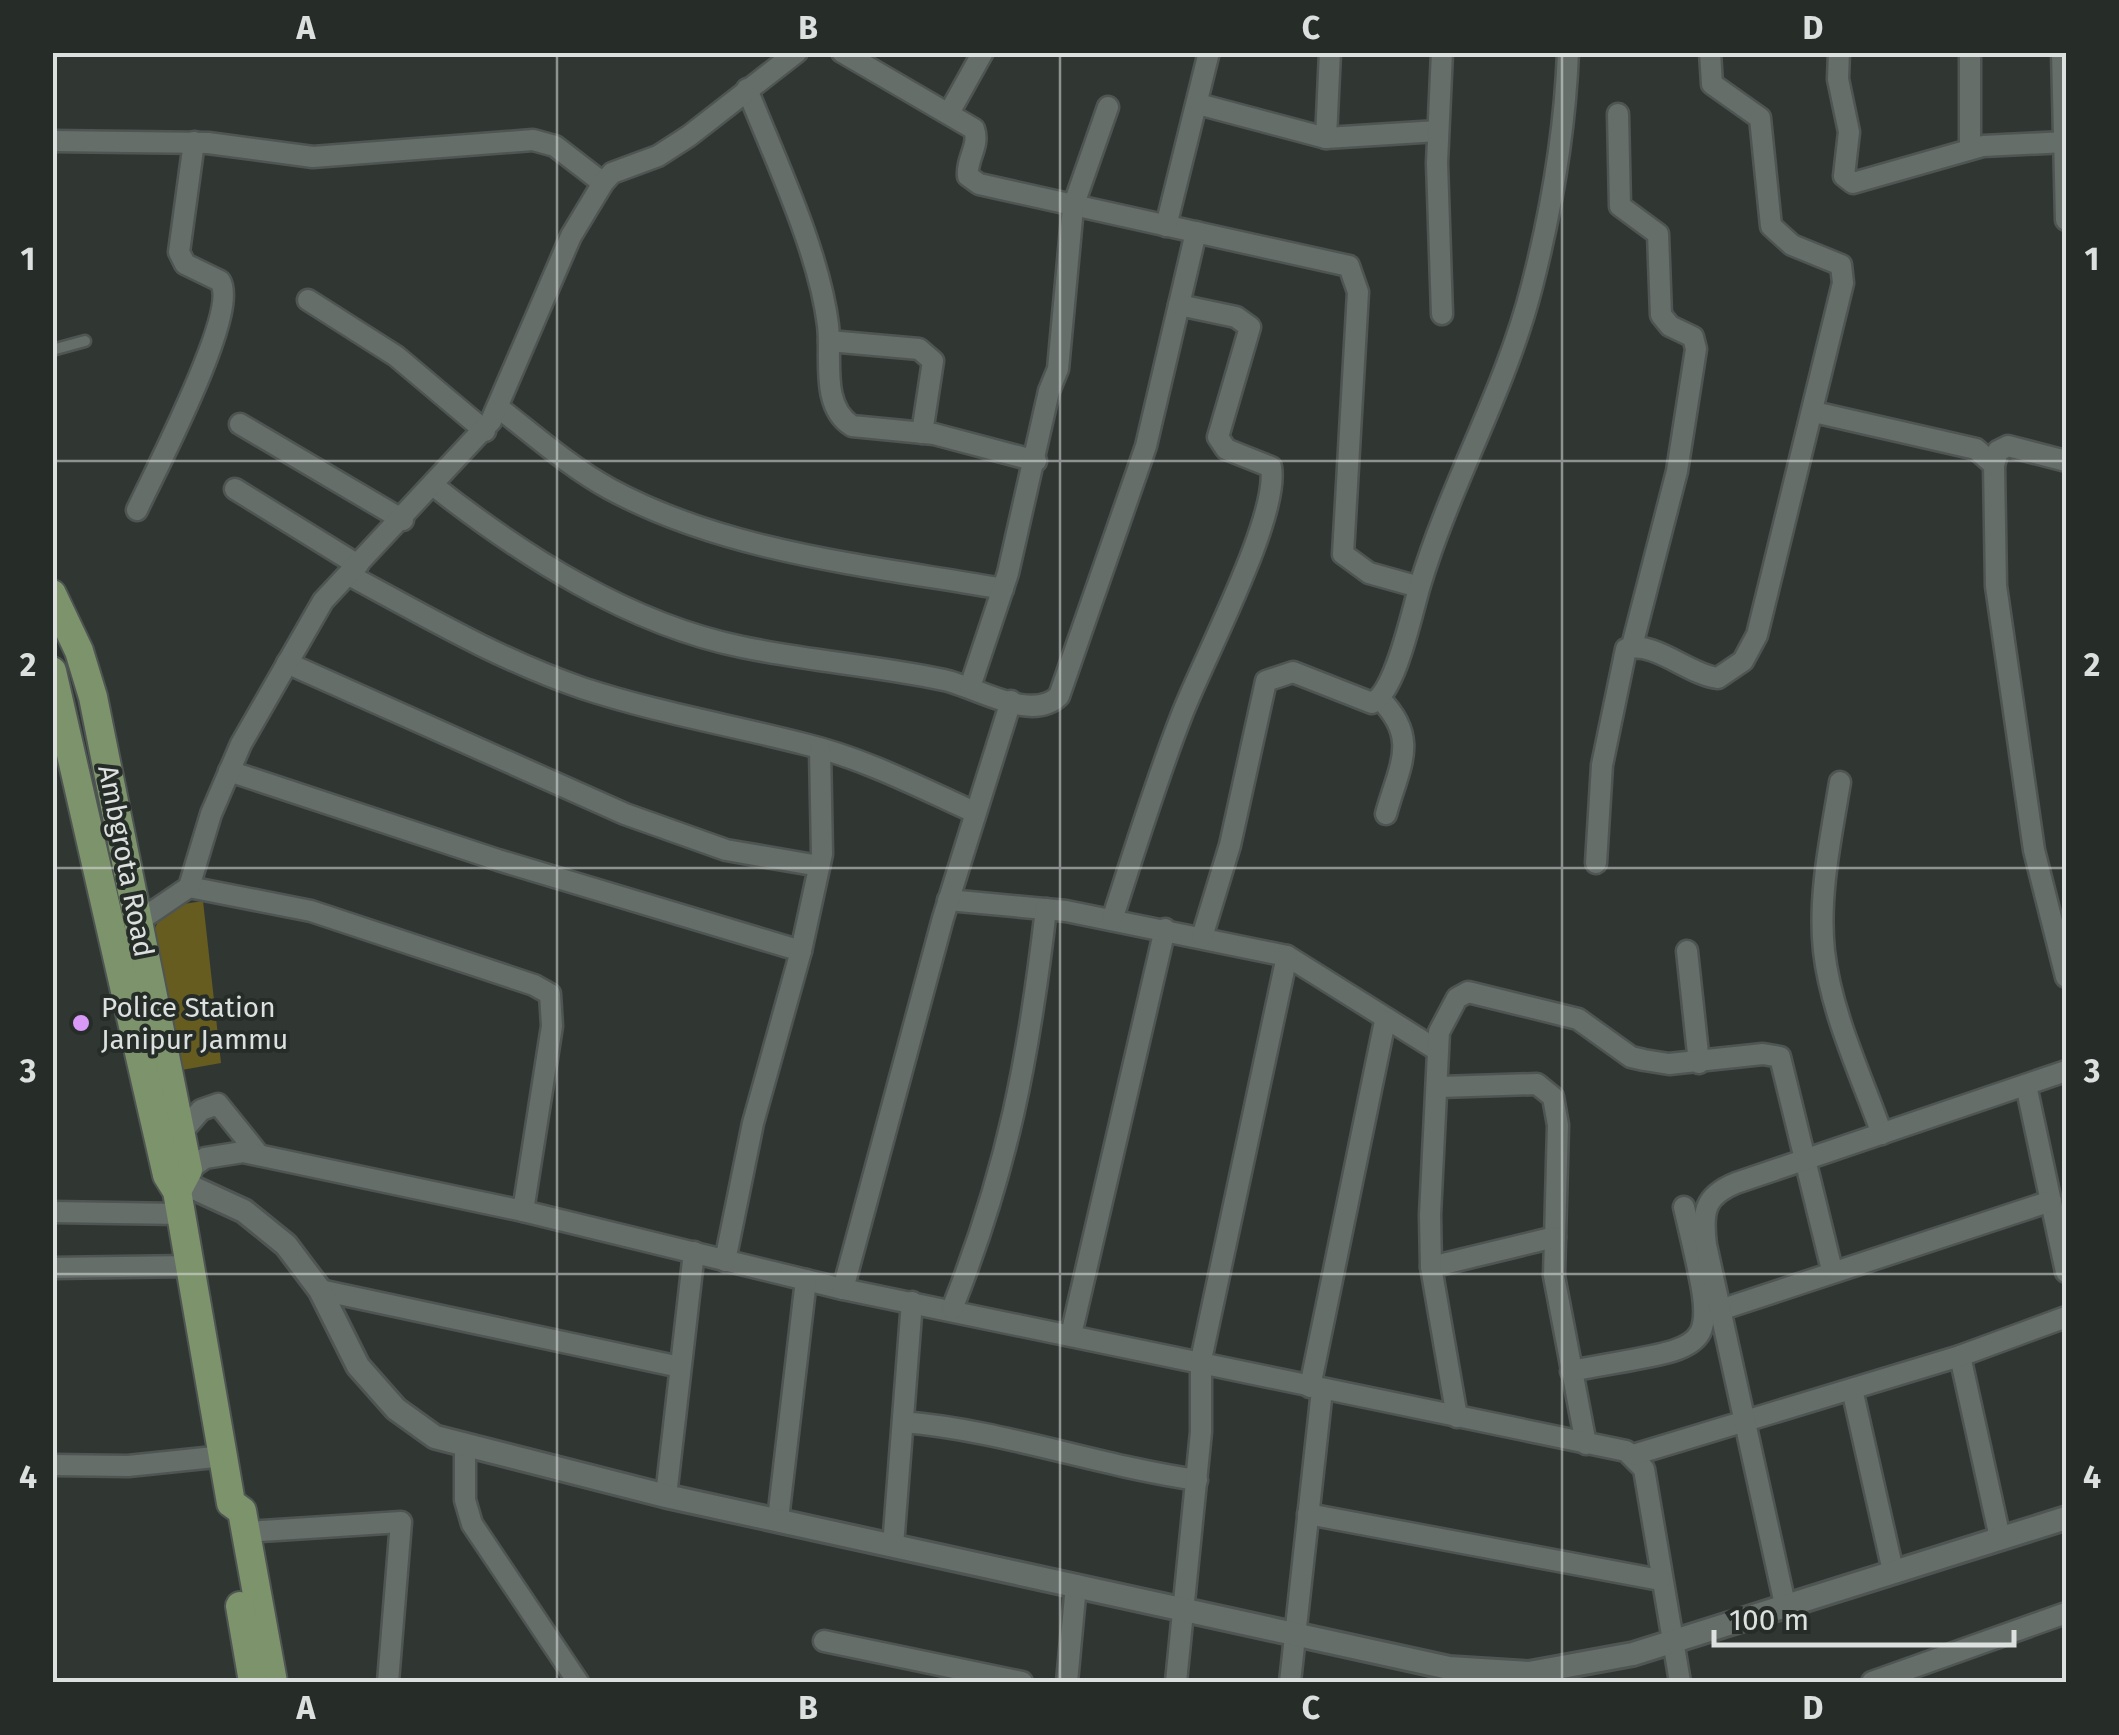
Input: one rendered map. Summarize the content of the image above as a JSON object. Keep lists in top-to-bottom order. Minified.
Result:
{"streets":{"main road":["Ambgrota Road"]},"places":["Police Station Janipur Jammu"],"scale_bar":"100 m","grid":{"columns":["A","B","C","D"],"rows":["1","2","3","4"]}}
